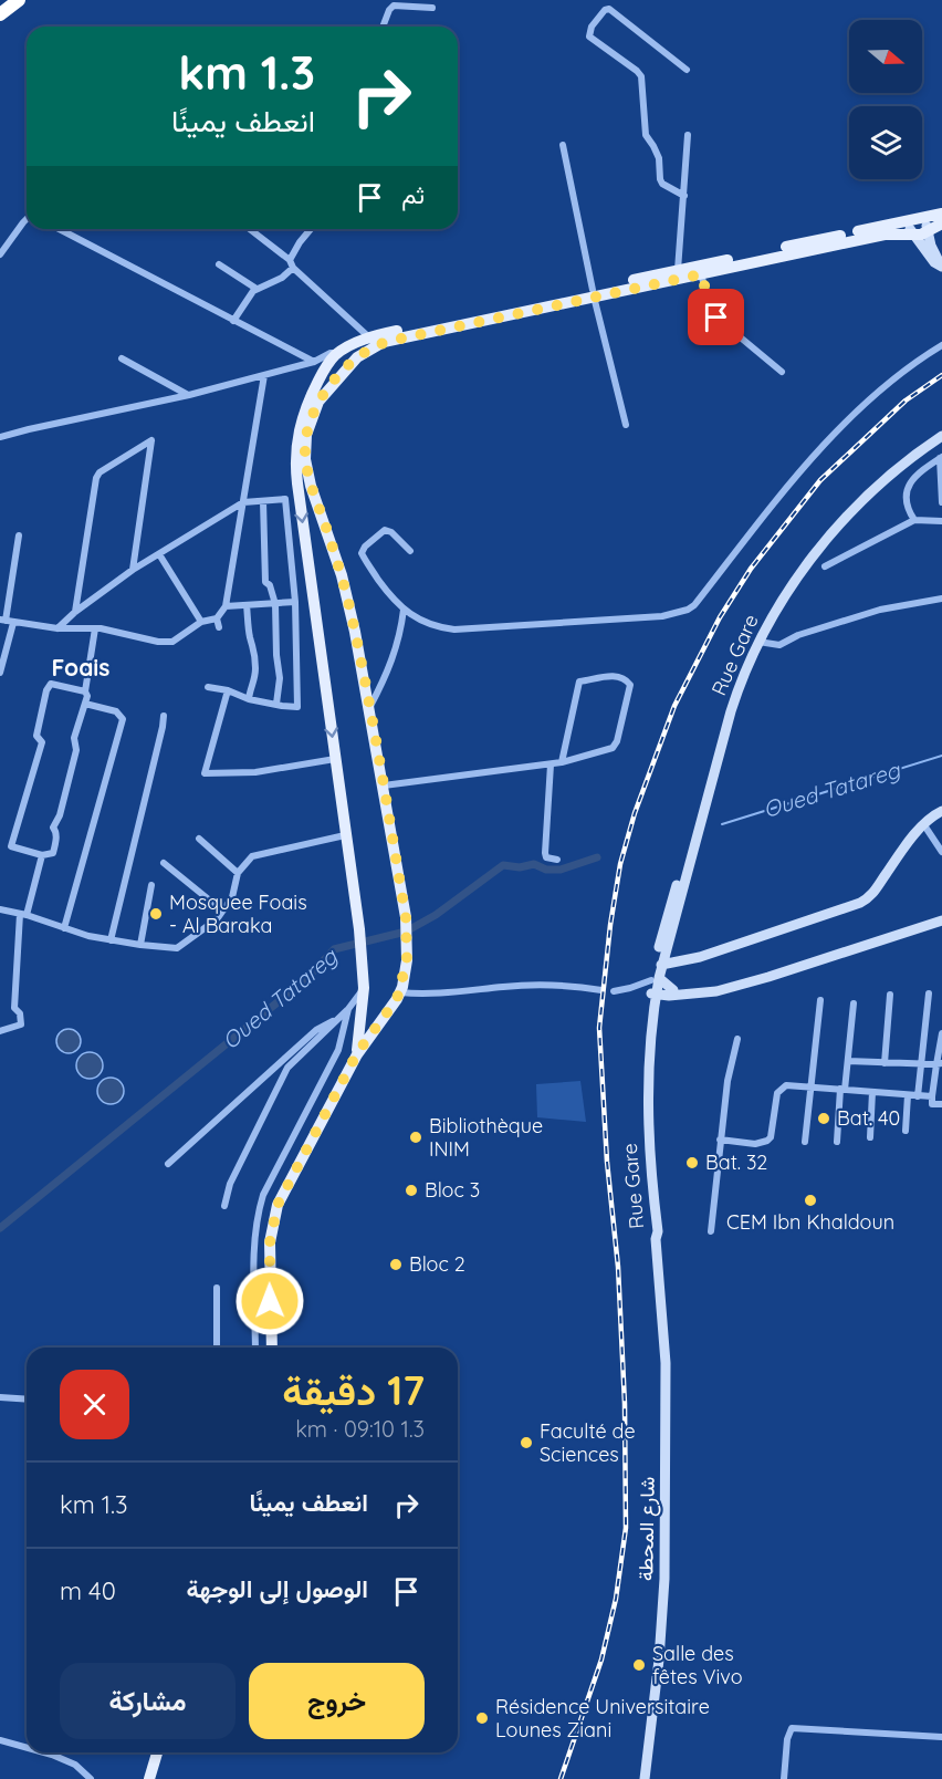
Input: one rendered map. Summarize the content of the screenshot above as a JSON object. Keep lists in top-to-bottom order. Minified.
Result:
{"streets":{"main road":["Rue Gare","شارع المحطة"]},"crossings":[["Rue Gare","شارع المحطة"]],"districts":["Foais"],"water":["Oued Tatareg"],"places":["Mosquee Foais - Al Baraka","Bat. 40","Bibliothèque INIM","Bat. 32","Bloc 3","CEM Ibn Khaldoun","Bloc 2","Faculté de Sciences","Salle des fêtes Vivo","Résidence Universitaire Lounes Ziani"],"north":"right","page":{"turn":["1.3 km","انعطف يمينًا"],"then":"ثم","heading":["17 دقيقة","1.3 km · 09:10"],"list":[{"name":"انعطف يمينًا","value":"1.3 km"},{"name":"الوصول إلى الوجهة","value":"40 m"}],"buttons":["خروج","مشاركة"]}}
